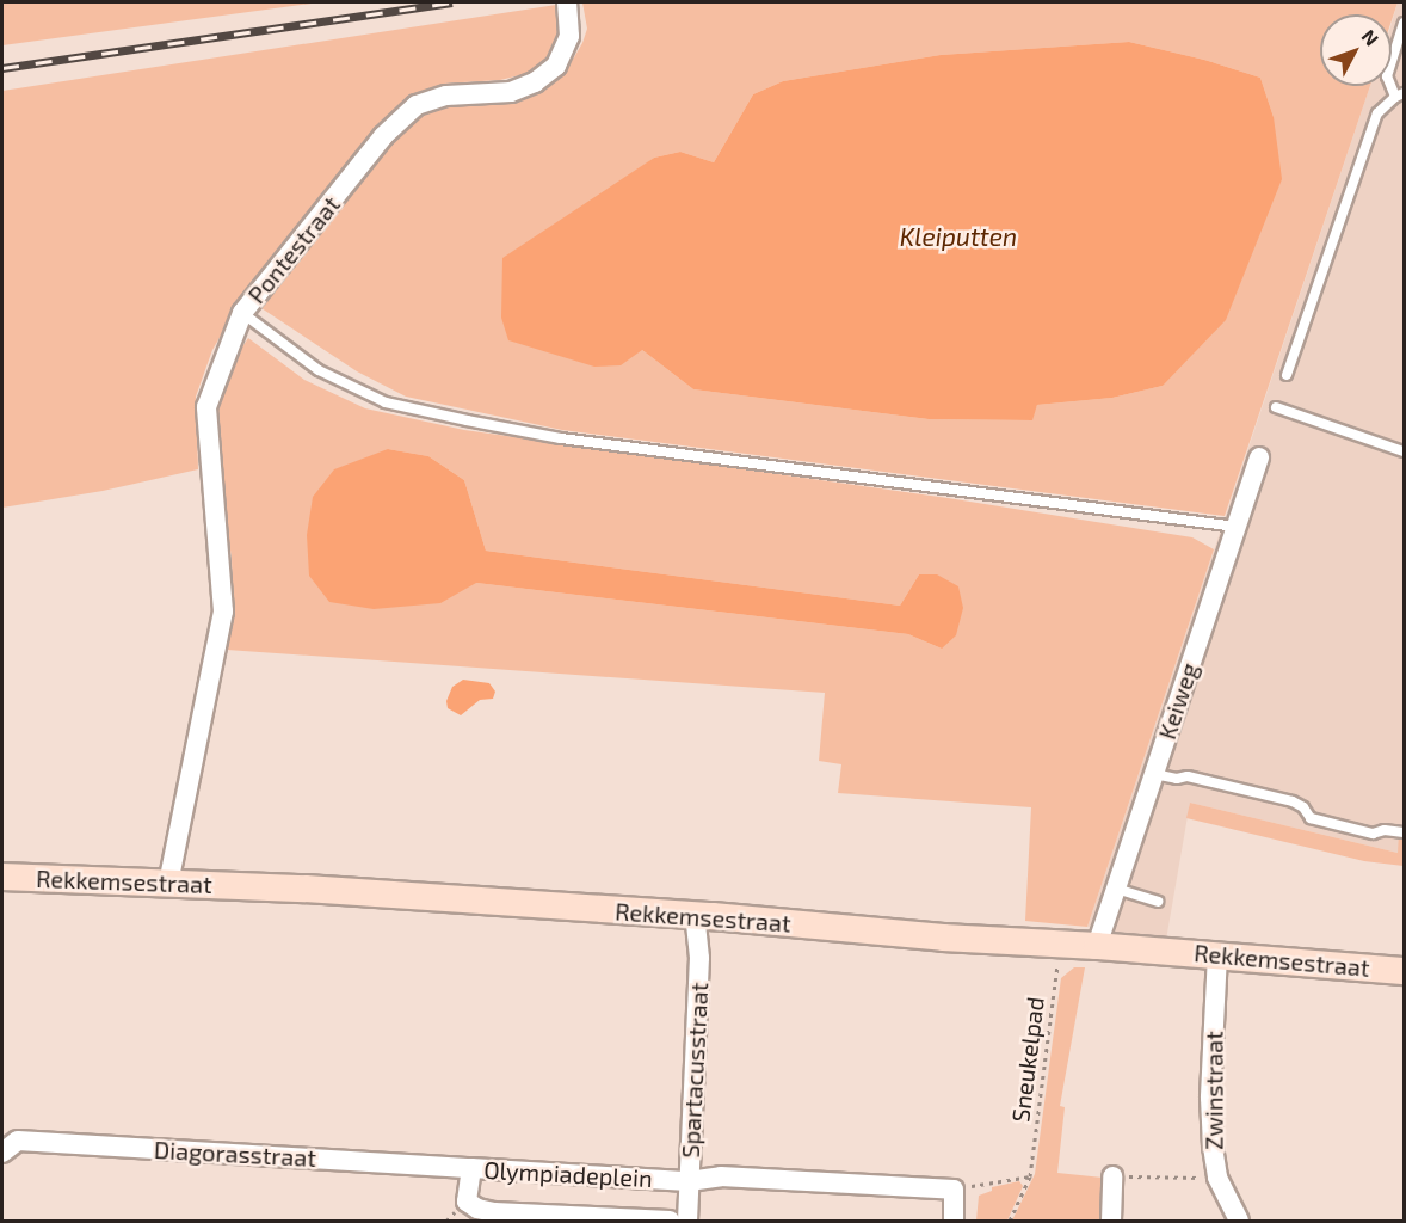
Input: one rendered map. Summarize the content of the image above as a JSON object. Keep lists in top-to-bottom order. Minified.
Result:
{"streets":{"street":["Pontestraat","Keiweg","Rekkemsestraat","Spartacusstraat","Zwinstraat","Diagorasstraat","Olympiadeplein"],"path":["Sneukelpad"]},"crossings":[["Pontestraat","Rekkemsestraat"],["Keiweg","Rekkemsestraat"],["Rekkemsestraat","Sneukelpad"],["Rekkemsestraat","Spartacusstraat"],["Rekkemsestraat","Zwinstraat"],["Spartacusstraat","Olympiadeplein"],["Diagorasstraat","Olympiadeplein"]],"water":["Kleiputten"],"north":"top right"}
